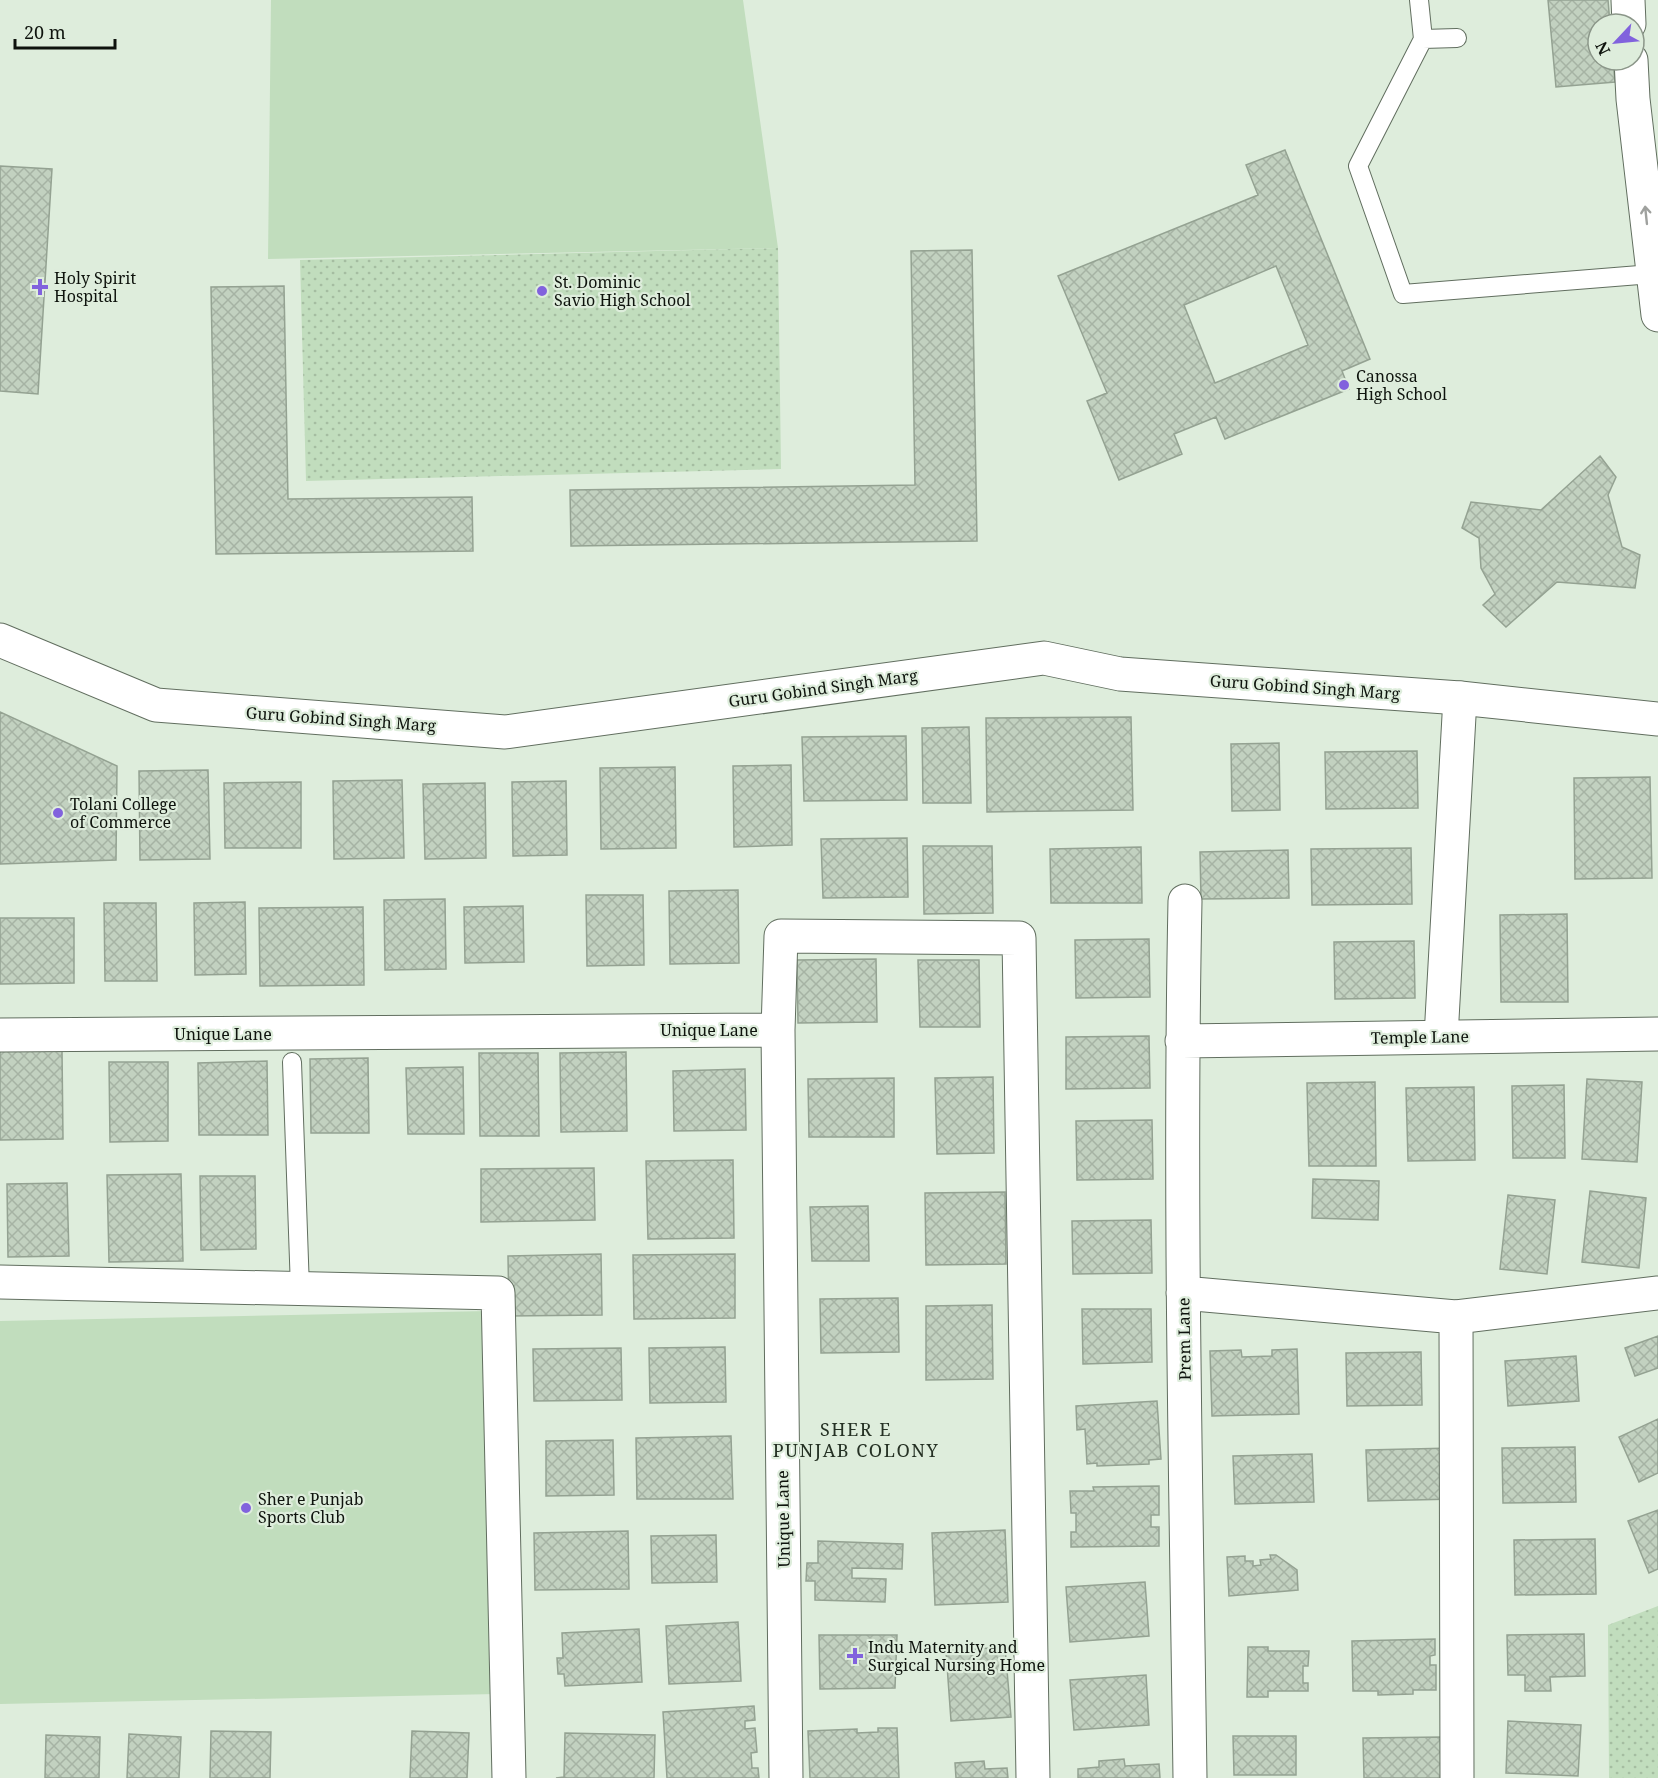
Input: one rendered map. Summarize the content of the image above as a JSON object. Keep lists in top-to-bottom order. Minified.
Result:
{"streets":{"street":["Guru Gobind Singh Marg","Unique Lane","Temple Lane","Prem Lane"]},"crossings":[["Temple Lane","Prem Lane"]],"districts":["SHER E PUNJAB COLONY"],"places":{"health":["Holy Spirit Hospital","Indu Maternity and Surgical Nursing Home"],"other":["St. Dominic Savio High School","Canossa High School","Tolani College of Commerce","Sher e Punjab Sports Club"]},"scale_bar":"20 m","north":"bottom left"}
